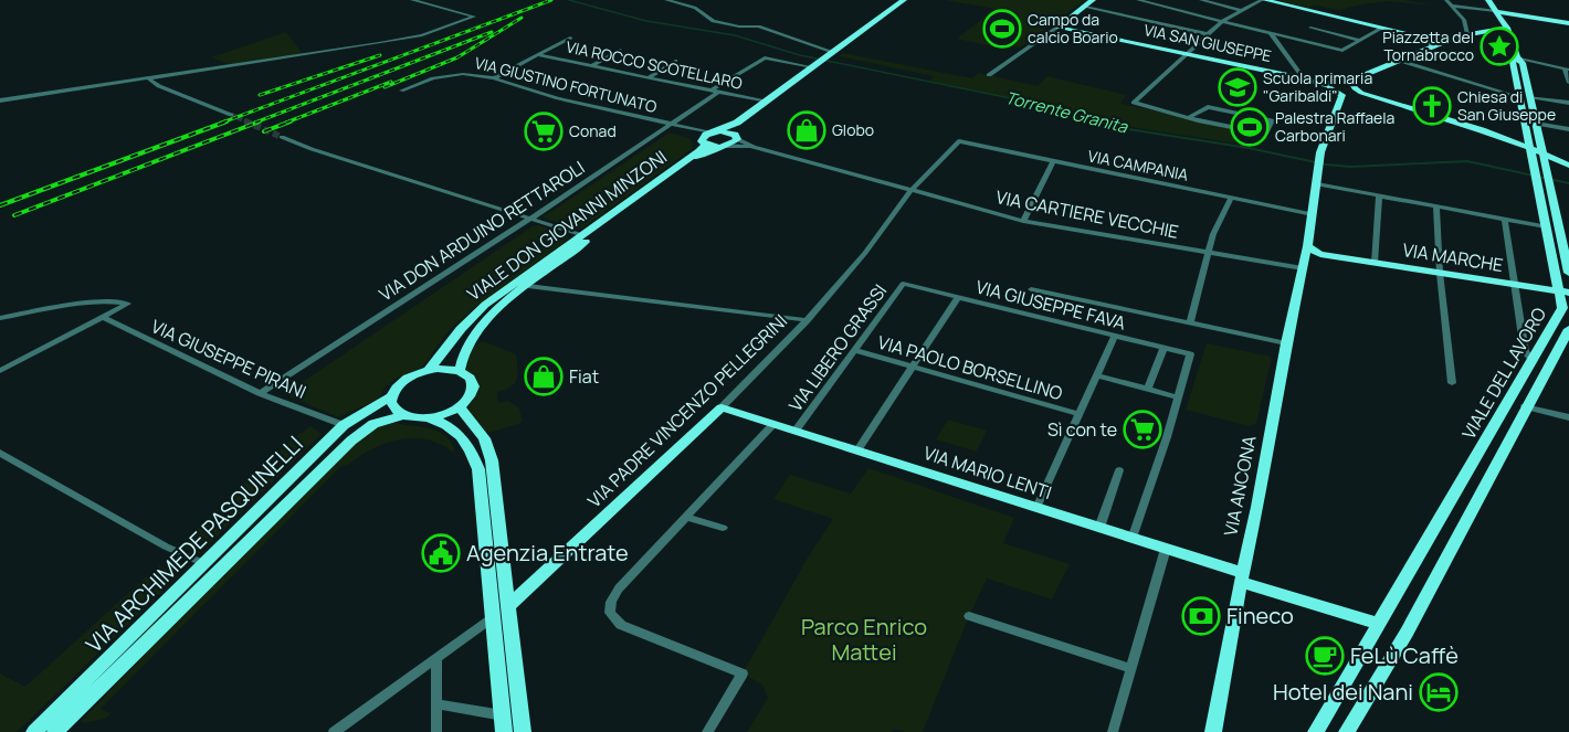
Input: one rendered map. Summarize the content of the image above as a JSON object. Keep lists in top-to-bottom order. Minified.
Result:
{"streets":{"main road":["VIA SAN GIUSEPPE","VIALE DON GIOVANNI MINZONI","VIA MARCHE","VIALE DEL LAVORO","VIA PADRE VINCENZO PELLEGRINI","VIA MARIO LENTI","VIA ANCONA","VIA ARCHIMEDE PASQUINELLI"],"street":["VIA ROCCO SCOTELLARO","VIA GIUSTINO FORTUNATO","VIA CAMPANIA","VIA CARTIERE VECCHIE","VIA DON ARDUINO RETTAROLI","VIA GIUSEPPE FAVA","VIA LIBERO GRASSI","VIA GIUSEPPE PIRANI","VIA PAOLO BORSELLINO"]},"crossings":[["VIA ROCCO SCOTELLARO","VIALE DON GIOVANNI MINZONI"],["VIA ROCCO SCOTELLARO","VIA DON ARDUINO RETTAROLI"],["VIA GIUSTINO FORTUNATO","VIALE DON GIOVANNI MINZONI"],["VIA GIUSTINO FORTUNATO","VIA DON ARDUINO RETTAROLI"],["VIA CAMPANIA","VIA PADRE VINCENZO PELLEGRINI"],["VIA CAMPANIA","VIA ANCONA"],["VIA CARTIERE VECCHIE","VIALE DON GIOVANNI MINZONI"],["VIA CARTIERE VECCHIE","VIA PADRE VINCENZO PELLEGRINI"],["VIA CARTIERE VECCHIE","VIA ANCONA"],["VIALE DON GIOVANNI MINZONI","VIA DON ARDUINO RETTAROLI"],["VIALE DON GIOVANNI MINZONI","VIA ARCHIMEDE PASQUINELLI"],["VIA DON ARDUINO RETTAROLI","VIA GIUSEPPE PIRANI"],["VIA MARCHE","VIALE DEL LAVORO"],["VIA MARCHE","VIA ANCONA"],["VIA GIUSEPPE FAVA","VIA LIBERO GRASSI"],["VIA LIBERO GRASSI","VIA PAOLO BORSELLINO"],["VIA LIBERO GRASSI","VIA MARIO LENTI"],["VIA GIUSEPPE PIRANI","VIA ARCHIMEDE PASQUINELLI"],["VIALE DEL LAVORO","VIA MARIO LENTI"],["VIA PADRE VINCENZO PELLEGRINI","VIA MARIO LENTI"],["VIA MARIO LENTI","VIA ANCONA"]],"water":["Torrente Granita"],"parks":["Parco Enrico Mattei"],"places":{"sports":["Campo da calcio Boario","Palestra Raffaela Carbonari"],"place":["Piazzetta del Tornabrocco"],"school or university":["Scuola primaria \"Garibaldi\""],"church":["Chiesa di San Giuseppe"],"shop":["Globo","Fiat"],"supermarket":["Conad","Sì con te"],"public building":["Agenzia Entrate"],"bank":["Fineco"],"cafe":["FeLù Caffè"],"hotel":["Hotel dei Nani"]}}
